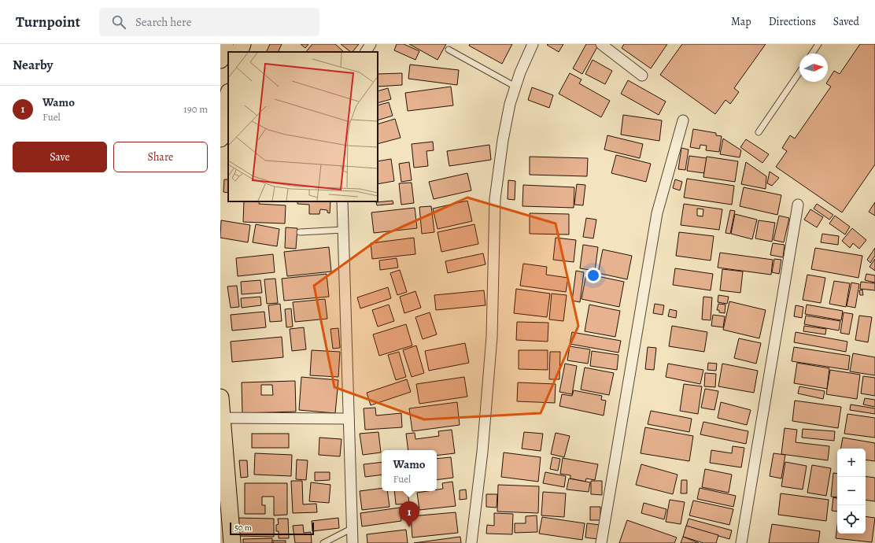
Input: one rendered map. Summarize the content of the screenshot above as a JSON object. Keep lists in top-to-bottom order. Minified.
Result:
{"scale_bar":"50 m","north":"right","page":{"header":"Turnpoint","search":"Search here","nav":["Map","Directions","Saved"],"heading":"Nearby","list":[{"mark":"1","name":"Wamo","note":"Fuel","value":"190 m"}],"buttons":["Save","Share"],"map_buttons":["+","−"],"popup":["Wamo","Fuel"],"pins":"1","scale":"50 m"}}
